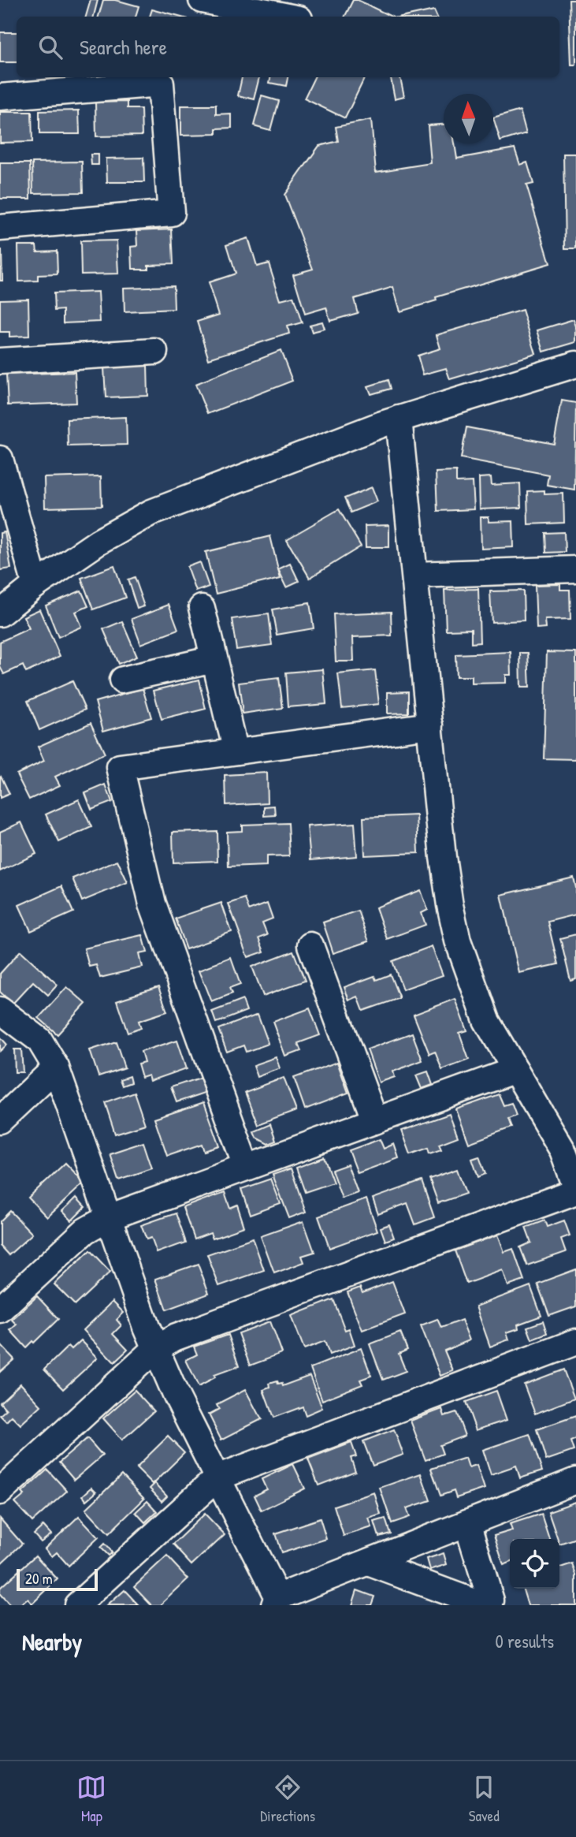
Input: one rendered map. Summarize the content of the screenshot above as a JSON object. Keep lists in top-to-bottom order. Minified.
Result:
{"scale_bar":"20 m","north":"top","page":{"search":"Search here","scale":"20 m","heading":["Nearby","0 results"],"nav":["Map","Directions","Saved"]}}
